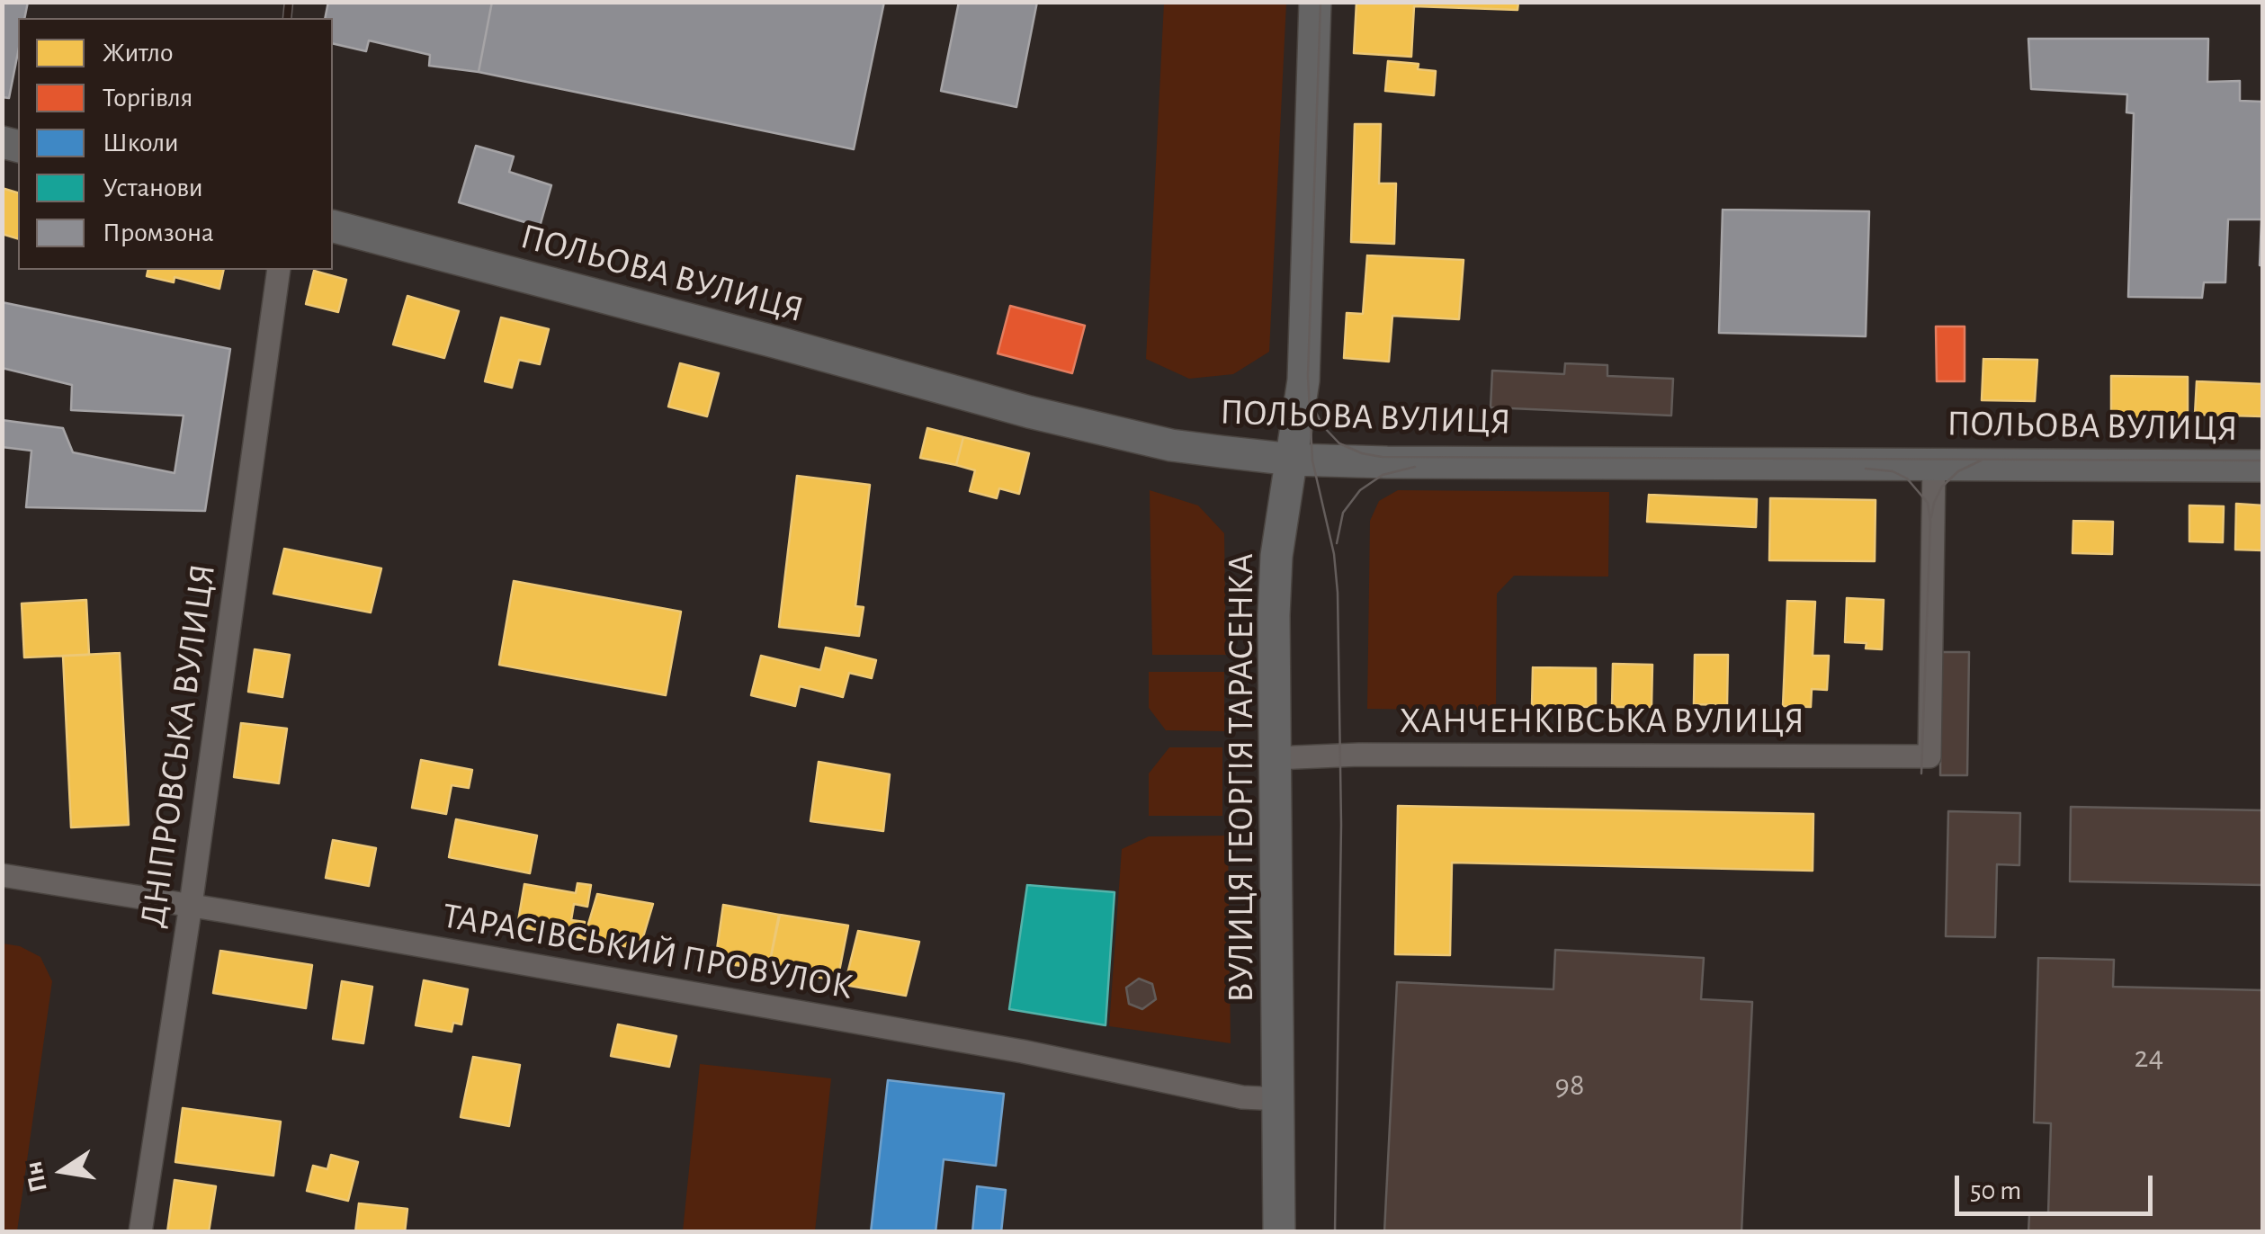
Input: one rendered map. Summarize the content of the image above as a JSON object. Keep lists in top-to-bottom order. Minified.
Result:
{"streets":{"main road":["ПОЛЬОВА ВУЛИЦЯ","ВУЛИЦЯ ГЕОРГІЯ ТАРАСЕНКА"],"street":["ХАНЧЕНКІВСЬКА ВУЛИЦЯ","ДНІПРОВСЬКА ВУЛИЦЯ","ТАРАСІВСЬКИЙ ПРОВУЛОК"]},"crossings":[["ПОЛЬОВА ВУЛИЦЯ","ХАНЧЕНКІВСЬКА ВУЛИЦЯ"],["ПОЛЬОВА ВУЛИЦЯ","ВУЛИЦЯ ГЕОРГІЯ ТАРАСЕНКА"],["ХАНЧЕНКІВСЬКА ВУЛИЦЯ","ВУЛИЦЯ ГЕОРГІЯ ТАРАСЕНКА"],["ДНІПРОВСЬКА ВУЛИЦЯ","ТАРАСІВСЬКИЙ ПРОВУЛОК"],["ВУЛИЦЯ ГЕОРГІЯ ТАРАСЕНКА","ТАРАСІВСЬКИЙ ПРОВУЛОК"]],"house_numbers":["24","98"],"legend":["Житло","Торгівля","Школи","Установи","Промзона"],"scale_bar":"50 m","north":"left"}
